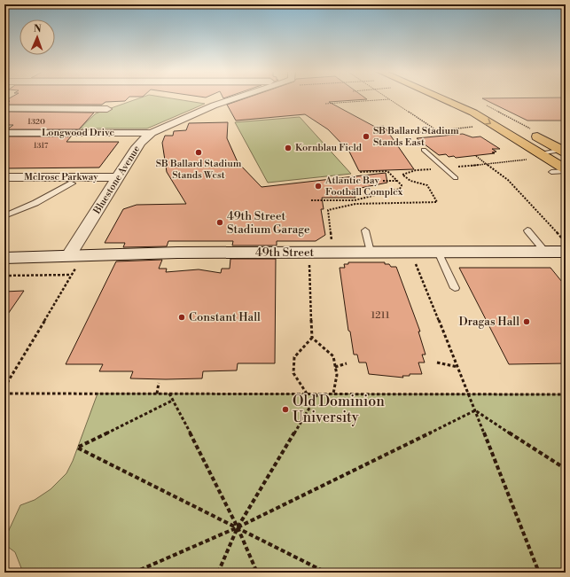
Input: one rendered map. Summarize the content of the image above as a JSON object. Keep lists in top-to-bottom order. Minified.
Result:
{"streets":{"street":["Longwood Drive","Melrose Parkway","Bluestone Avenue","49th Street"]},"crossings":[["Longwood Drive","Bluestone Avenue"],["Melrose Parkway","Bluestone Avenue"],["Bluestone Avenue","49th Street"]],"places":["SB Ballard Stadium Stands East","Kornblau Field","SB Ballard Stadium Stands West","Atlantic Bay Football Complex","49th Street Stadium Garage","Constant Hall","Dragas Hall","Old Dominion University"],"house_numbers":["1320","1317","1211"],"north":"top"}
